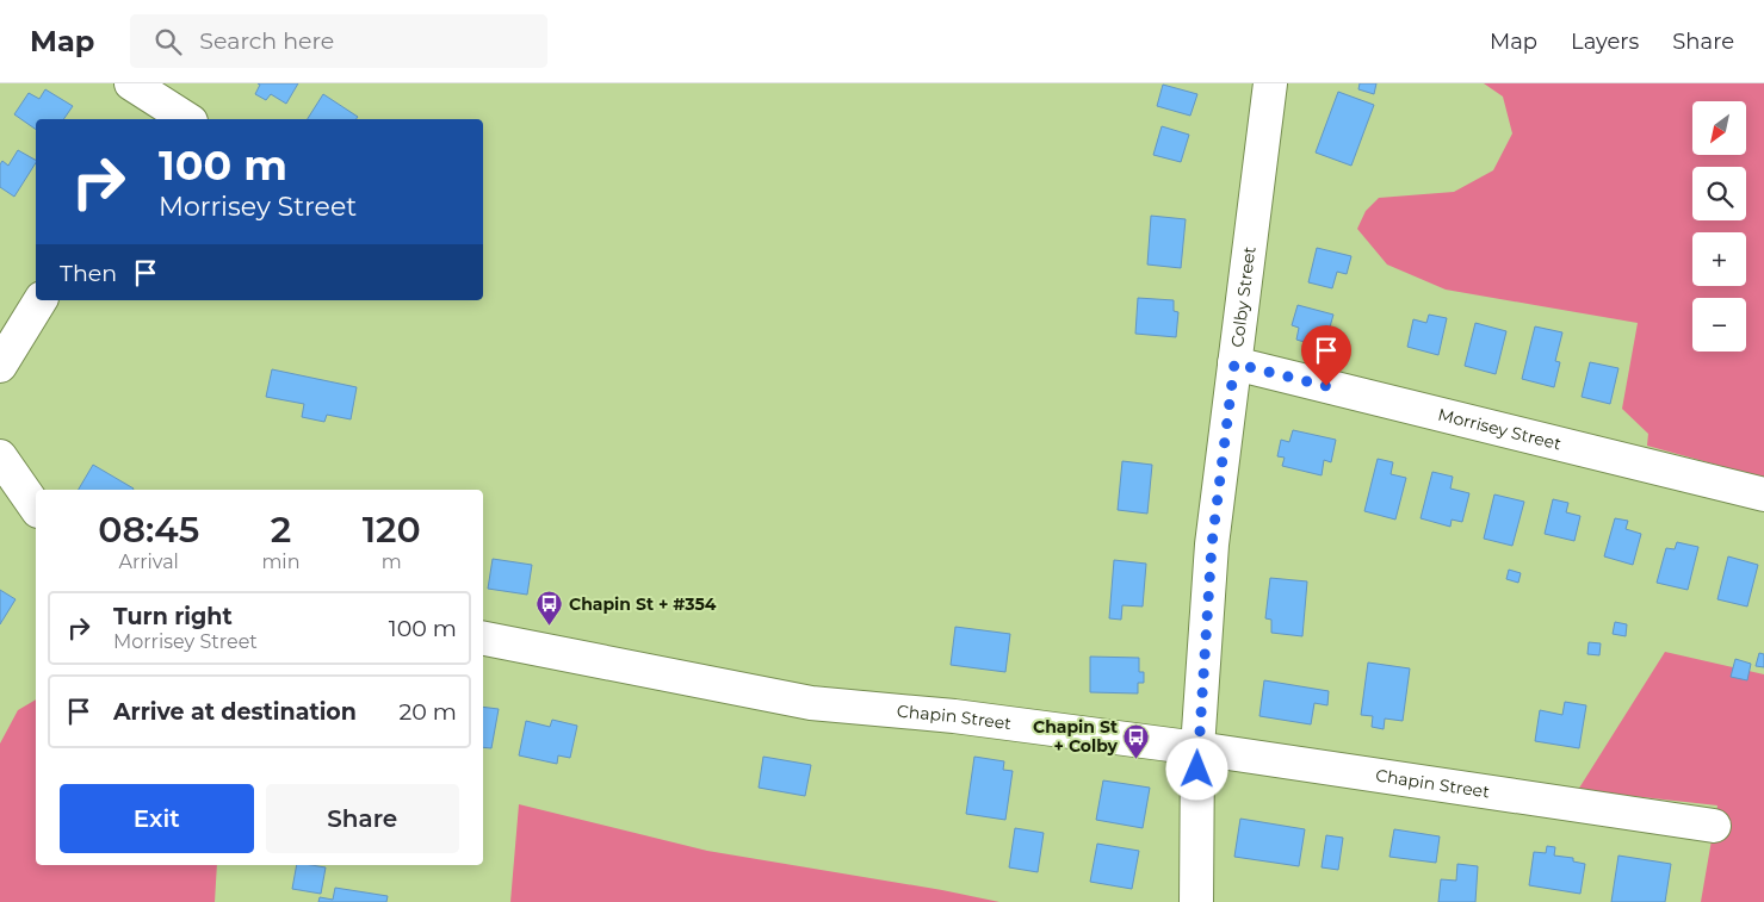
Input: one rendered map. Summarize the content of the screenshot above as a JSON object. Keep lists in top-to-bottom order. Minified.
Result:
{"streets":{"street":["Colby Street","Morrisey Street","Chapin Street"]},"crossings":[["Colby Street","Morrisey Street"],["Colby Street","Chapin Street"]],"places":{"bus stop":["Chapin St + #354","Chapin St + Colby"]},"north":"bottom left","page":{"header":"Map","search":"Search here","nav":["Map","Layers","Share"],"map_buttons":["+","−"],"turn":["100 m","Morrisey Street"],"then":"Then","eta":["08:45","Arrival","2","min","120","m"],"list":[{"name":"Turn right","note":"Morrisey Street","value":"100 m"},{"name":"Arrive at destination","value":"20 m"}],"buttons":["Exit","Share"]}}
